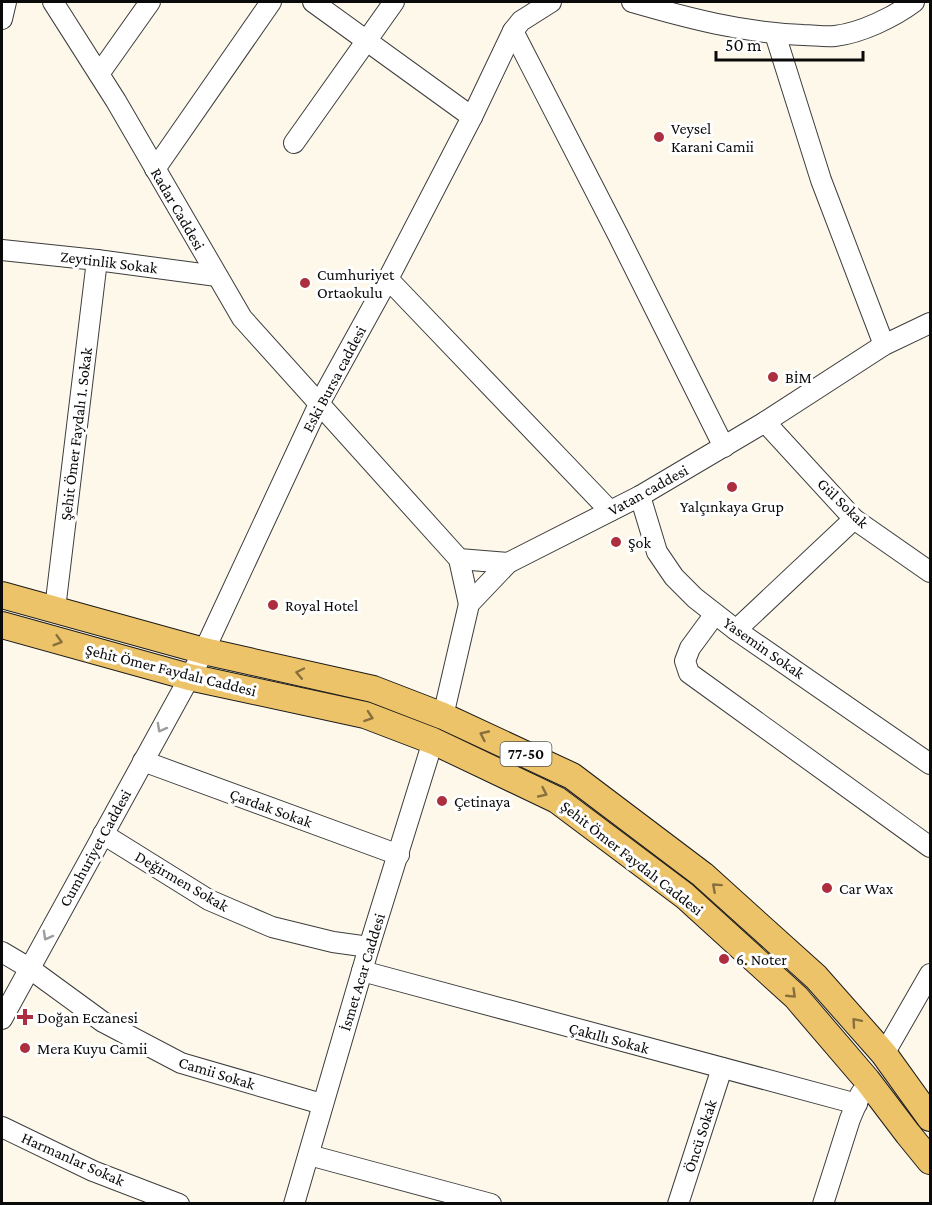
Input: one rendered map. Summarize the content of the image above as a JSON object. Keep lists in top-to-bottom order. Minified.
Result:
{"streets":{"main road":["Şehit Ömer Faydalı Caddesi","77-50"],"street":["Radar Caddesi","Zeytinlik Sokak","Eski Bursa caddesi","Şehit Ömer Faydalı 1. Sokak","Vatan caddesi","Gül Sokak","Yasemin Sokak","Çardak Sokak","Cumhuriyet Caddesi","Değirmen Sokak","İsmet Acar Caddesi","Çakıllı Sokak","Camii Sokak","Öncü Sokak","Harmanlar Sokak"]},"crossings":[["Radar Caddesi","Zeytinlik Sokak"],["Radar Caddesi","Eski Bursa caddesi"],["Zeytinlik Sokak","Şehit Ömer Faydalı 1. Sokak"],["Eski Bursa caddesi","Şehit Ömer Faydalı Caddesi"],["Eski Bursa caddesi","Cumhuriyet Caddesi"],["Şehit Ömer Faydalı 1. Sokak","Şehit Ömer Faydalı Caddesi"],["Vatan caddesi","Gül Sokak"],["Vatan caddesi","Yasemin Sokak"],["Şehit Ömer Faydalı Caddesi","Cumhuriyet Caddesi"],["Şehit Ömer Faydalı Caddesi","İsmet Acar Caddesi"],["Çardak Sokak","Cumhuriyet Caddesi"],["Çardak Sokak","İsmet Acar Caddesi"],["Cumhuriyet Caddesi","Değirmen Sokak"],["Cumhuriyet Caddesi","Camii Sokak"],["Değirmen Sokak","İsmet Acar Caddesi"],["İsmet Acar Caddesi","Çakıllı Sokak"],["İsmet Acar Caddesi","Camii Sokak"],["Çakıllı Sokak","Öncü Sokak"]],"one_way":["Cumhuriyet Caddesi"],"places":{"other":["Veysel Karani Camii","Cumhuriyet Ortaokulu","BİM","Yalçınkaya Grup","Şok","Royal Hotel","Çetinaya","Car Wax","6. Noter","Mera Kuyu Camii"],"health":["Doğan Eczanesi"]},"scale_bar":"50 m"}
